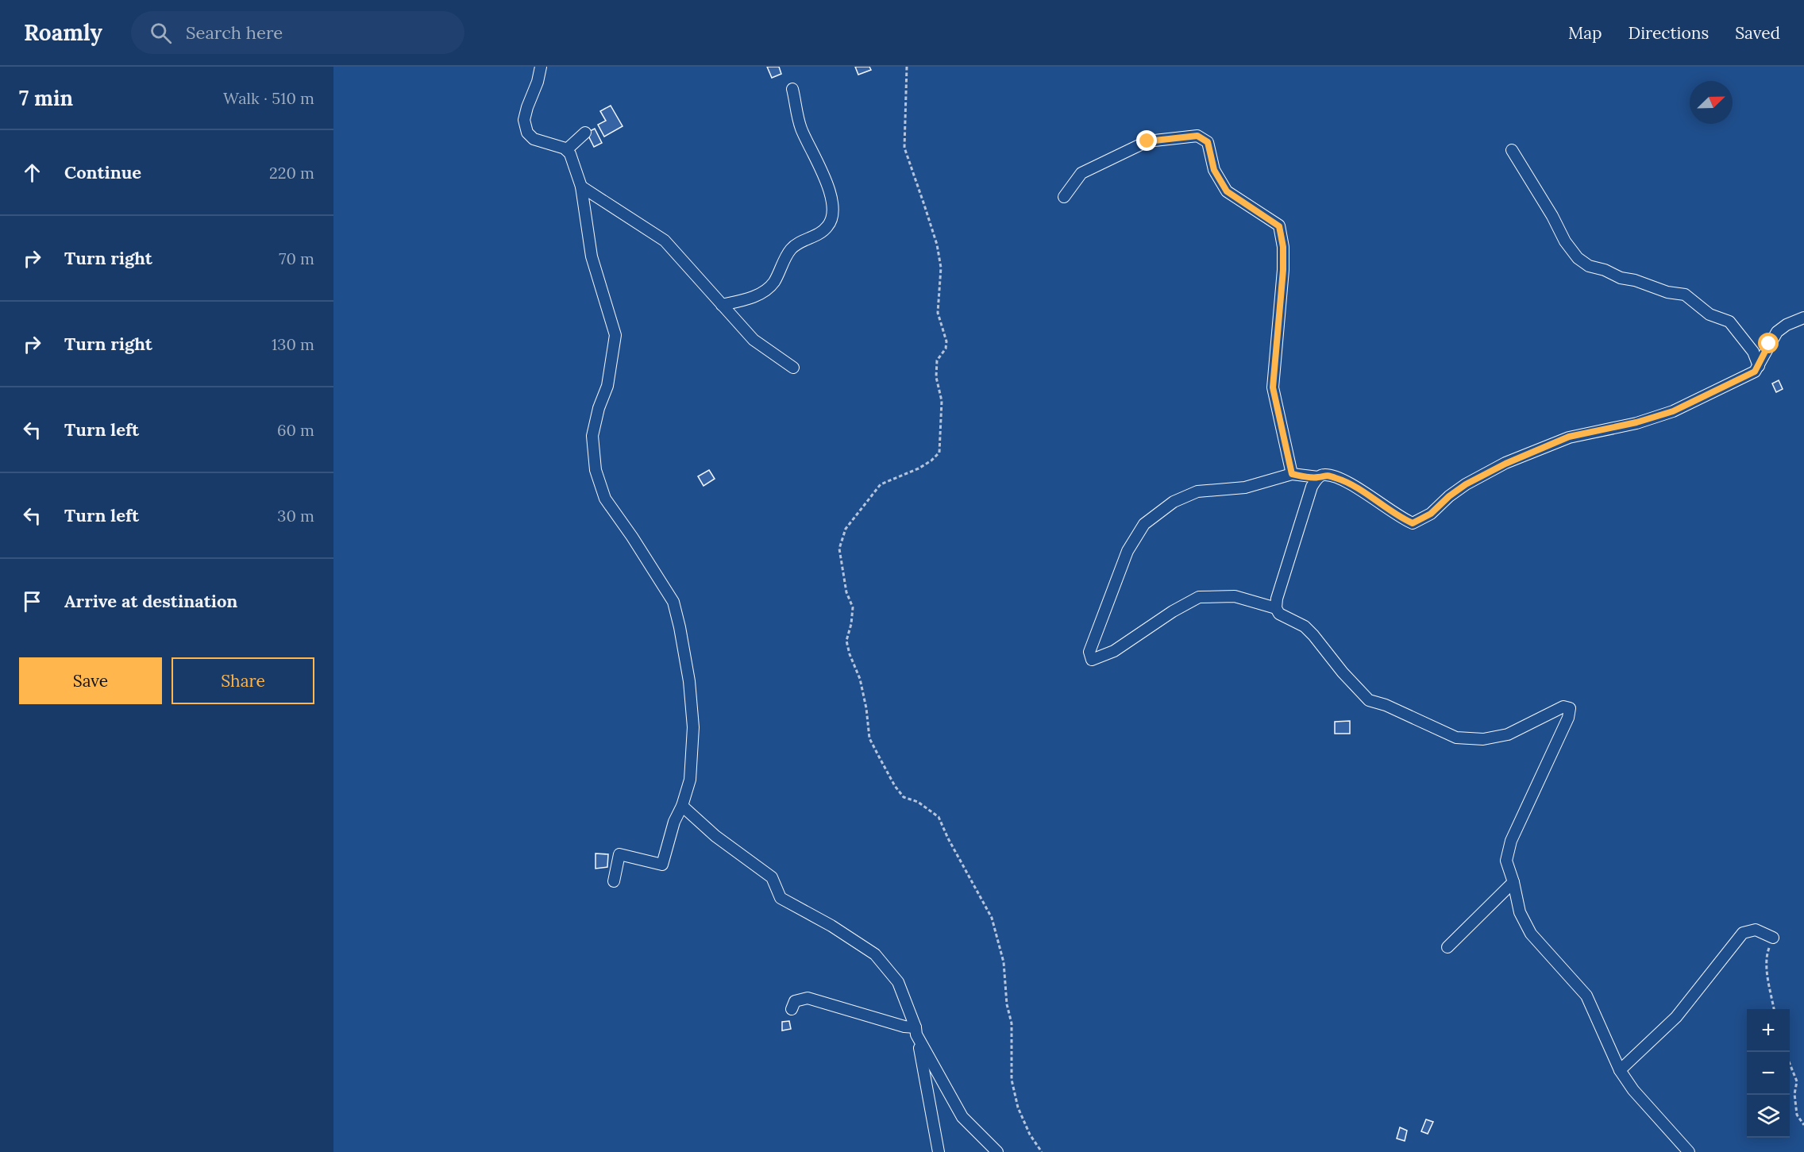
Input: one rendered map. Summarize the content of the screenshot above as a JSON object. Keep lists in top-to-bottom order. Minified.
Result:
{"north":"top right","page":{"header":"Roamly","search":"Search here","nav":["Map","Directions","Saved"],"heading":["7 min","Walk · 510 m"],"list":[["Continue","220 m"],["Turn right","70 m"],["Turn right","130 m"],["Turn left","60 m"],["Turn left","30 m"],"Arrive at destination"],"buttons":["Save","Share"],"map_buttons":["+","−"]}}
